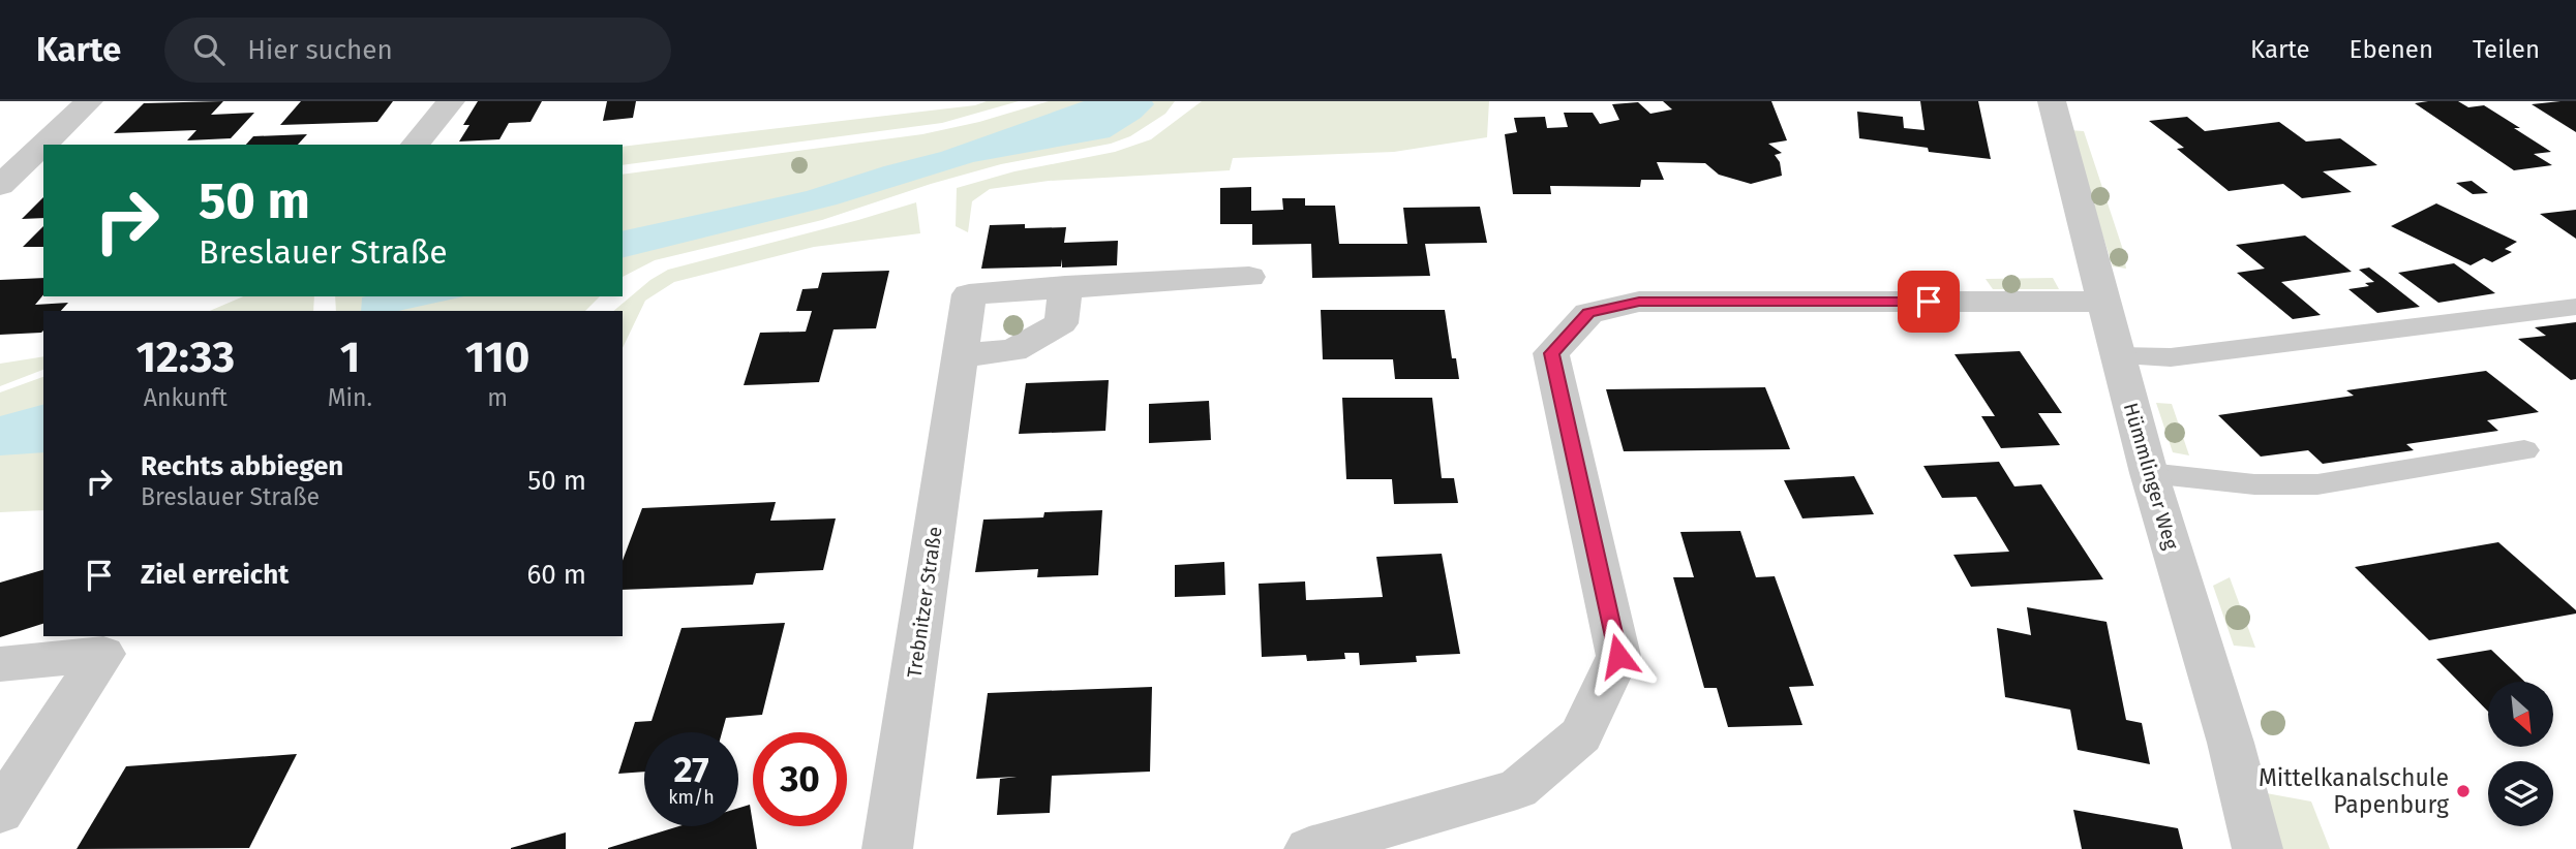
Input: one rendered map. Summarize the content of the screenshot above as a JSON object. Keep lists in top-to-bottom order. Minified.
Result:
{"streets":{"street":["Hümmlinger Weg","Trebnitzer Straße"]},"places":["Mittelkanalschule Papenburg"],"north":"bottom right","page":{"header":"Karte","search":"Hier suchen","nav":["Karte","Ebenen","Teilen"],"turn":["50 m","Breslauer Straße"],"eta":["12:33","Ankunft","1","Min.","110","m"],"list":[{"name":"Rechts abbiegen","note":"Breslauer Straße","value":"50 m"},{"name":"Ziel erreicht","value":"60 m"}],"speed":"27 km/h","limit":"30"}}
